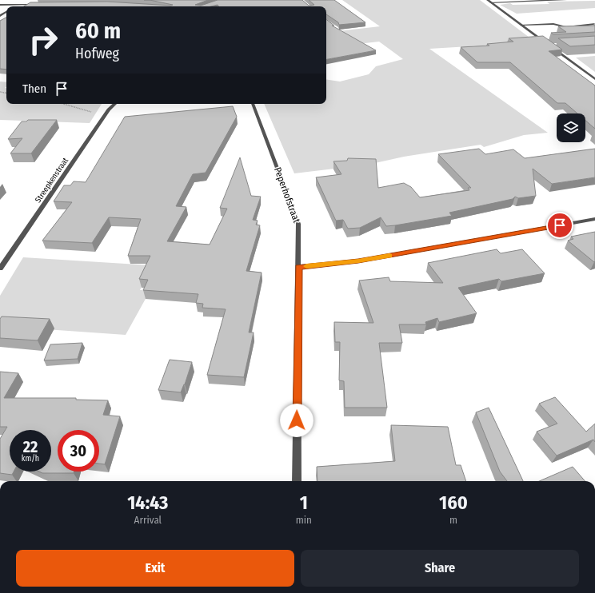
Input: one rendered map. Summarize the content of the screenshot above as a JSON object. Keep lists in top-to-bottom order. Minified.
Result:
{"streets":{"street":["Streepkenstraat","Peperhofstraat"]},"page":{"turn":["60 m","Hofweg"],"then":"Then","speed":"22 km/h","limit":"30","eta":["14:43","Arrival","1","min","160","m"],"buttons":["Exit","Share"]}}
